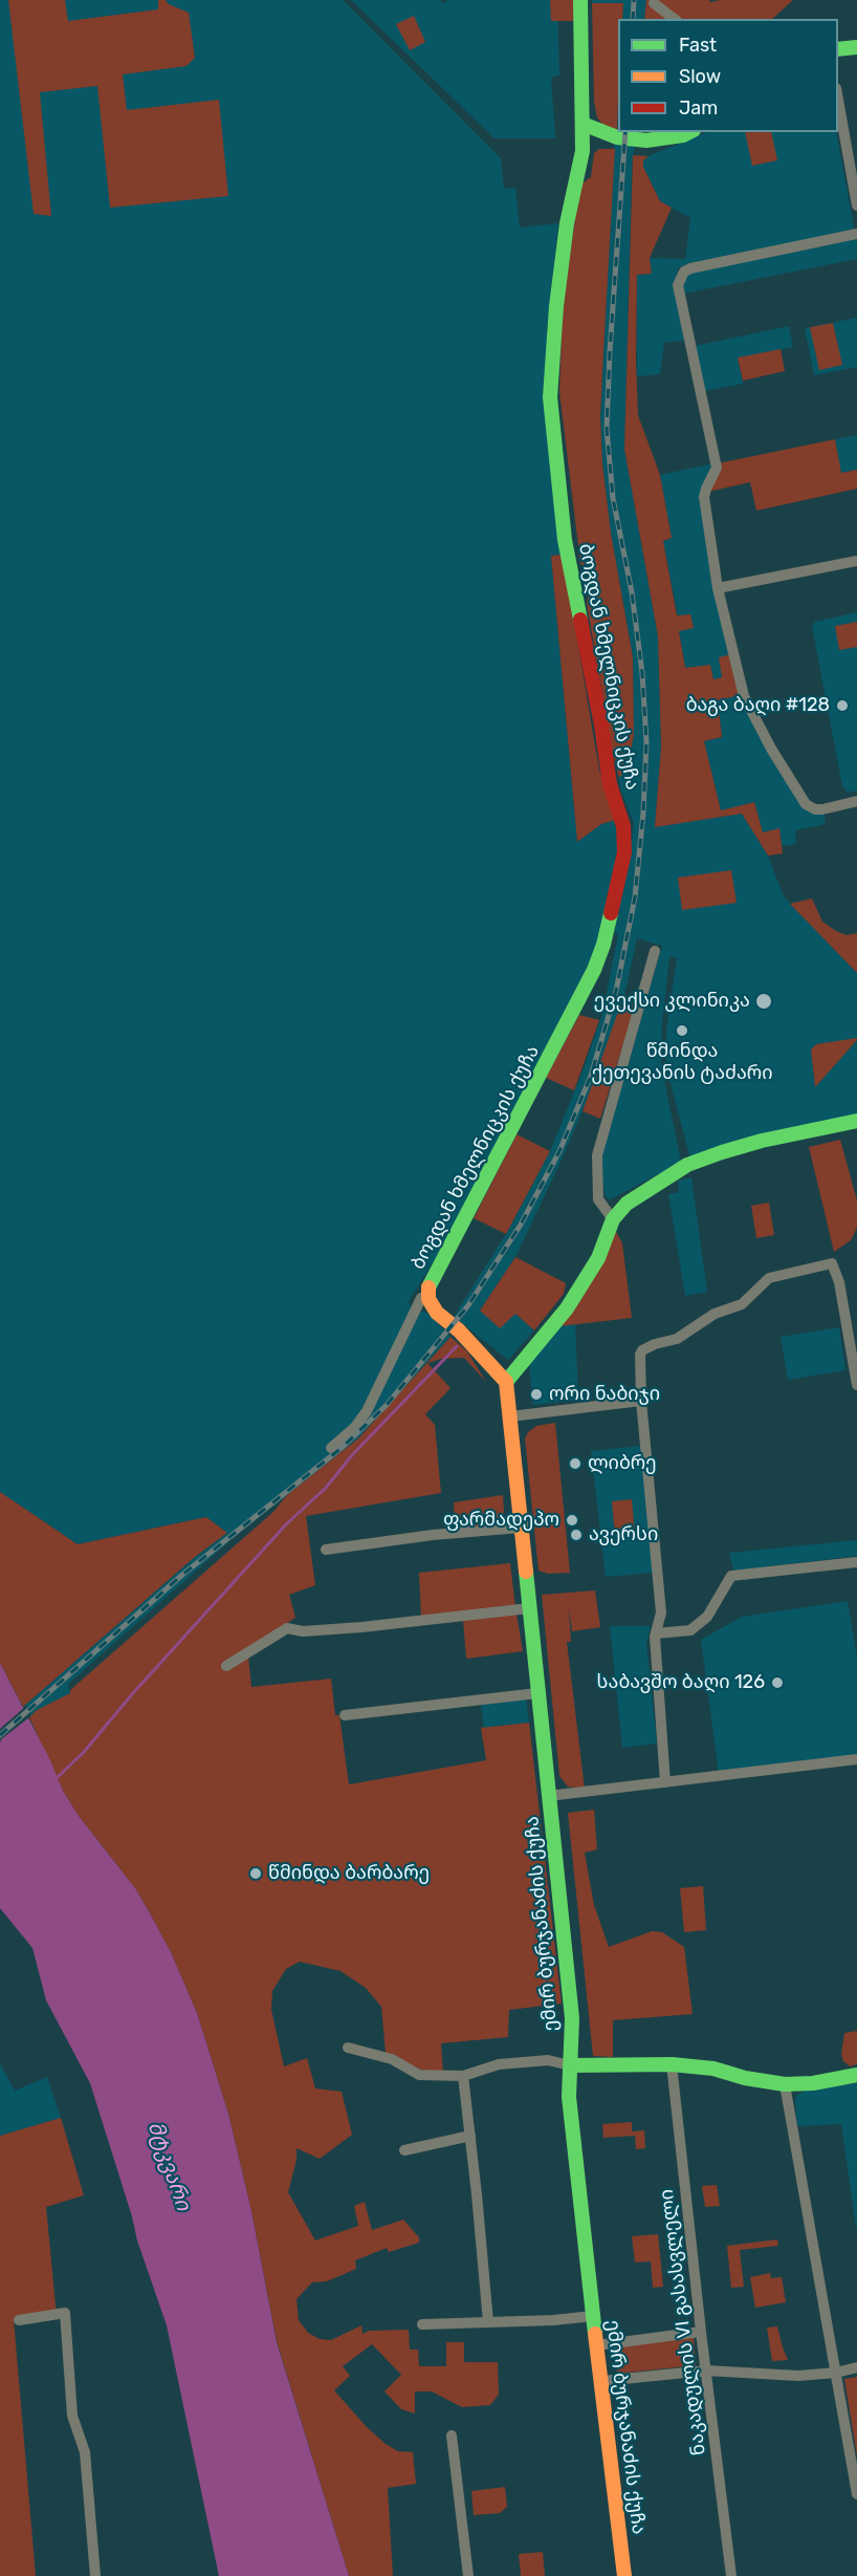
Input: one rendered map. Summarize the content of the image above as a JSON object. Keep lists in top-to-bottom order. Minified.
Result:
{"streets":{"main road":["ბოგდან ხმელნიცკის ქუჩა","ემირ ბურჯანაძის ქუჩა"],"street":["ნაკადულის VI გასასვლელი"]},"water":["მტკვარი"],"places":["ბაგა ბაღი #128","ევექსი კლინიკა","წმინდა ქეთევანის ტაძარი","ორი ნაბიჯი","ლიბრე","ფარმადეპო","ავერსი","საბავშო ბაღი 126","წმინდა ბარბარე"],"legend":["Fast","Slow","Jam"]}
